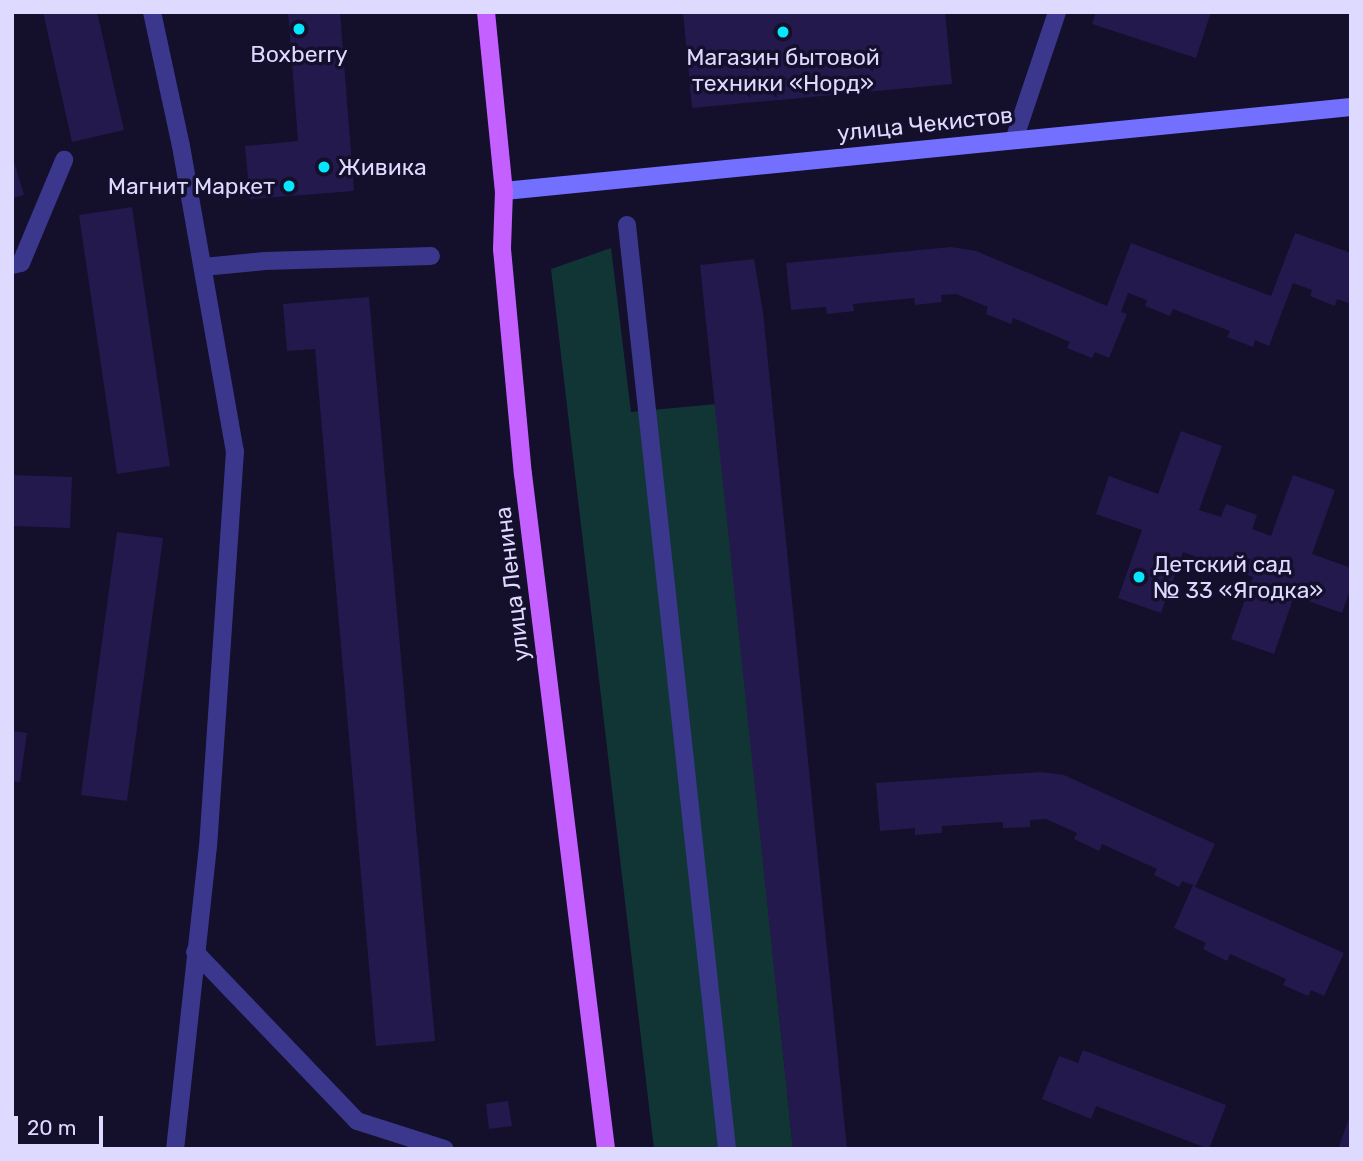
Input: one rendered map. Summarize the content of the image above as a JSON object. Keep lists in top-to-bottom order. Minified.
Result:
{"streets":{"main road":["улица Ленина"],"street":["улица Чекистов"]},"crossings":[["улица Чекистов","улица Ленина"]],"places":["Boxberry","Магазин бытовой техники «Норд»","Живика","Магнит Маркет","Детский сад № 33 «Ягодка»"],"scale_bar":"20 m"}
